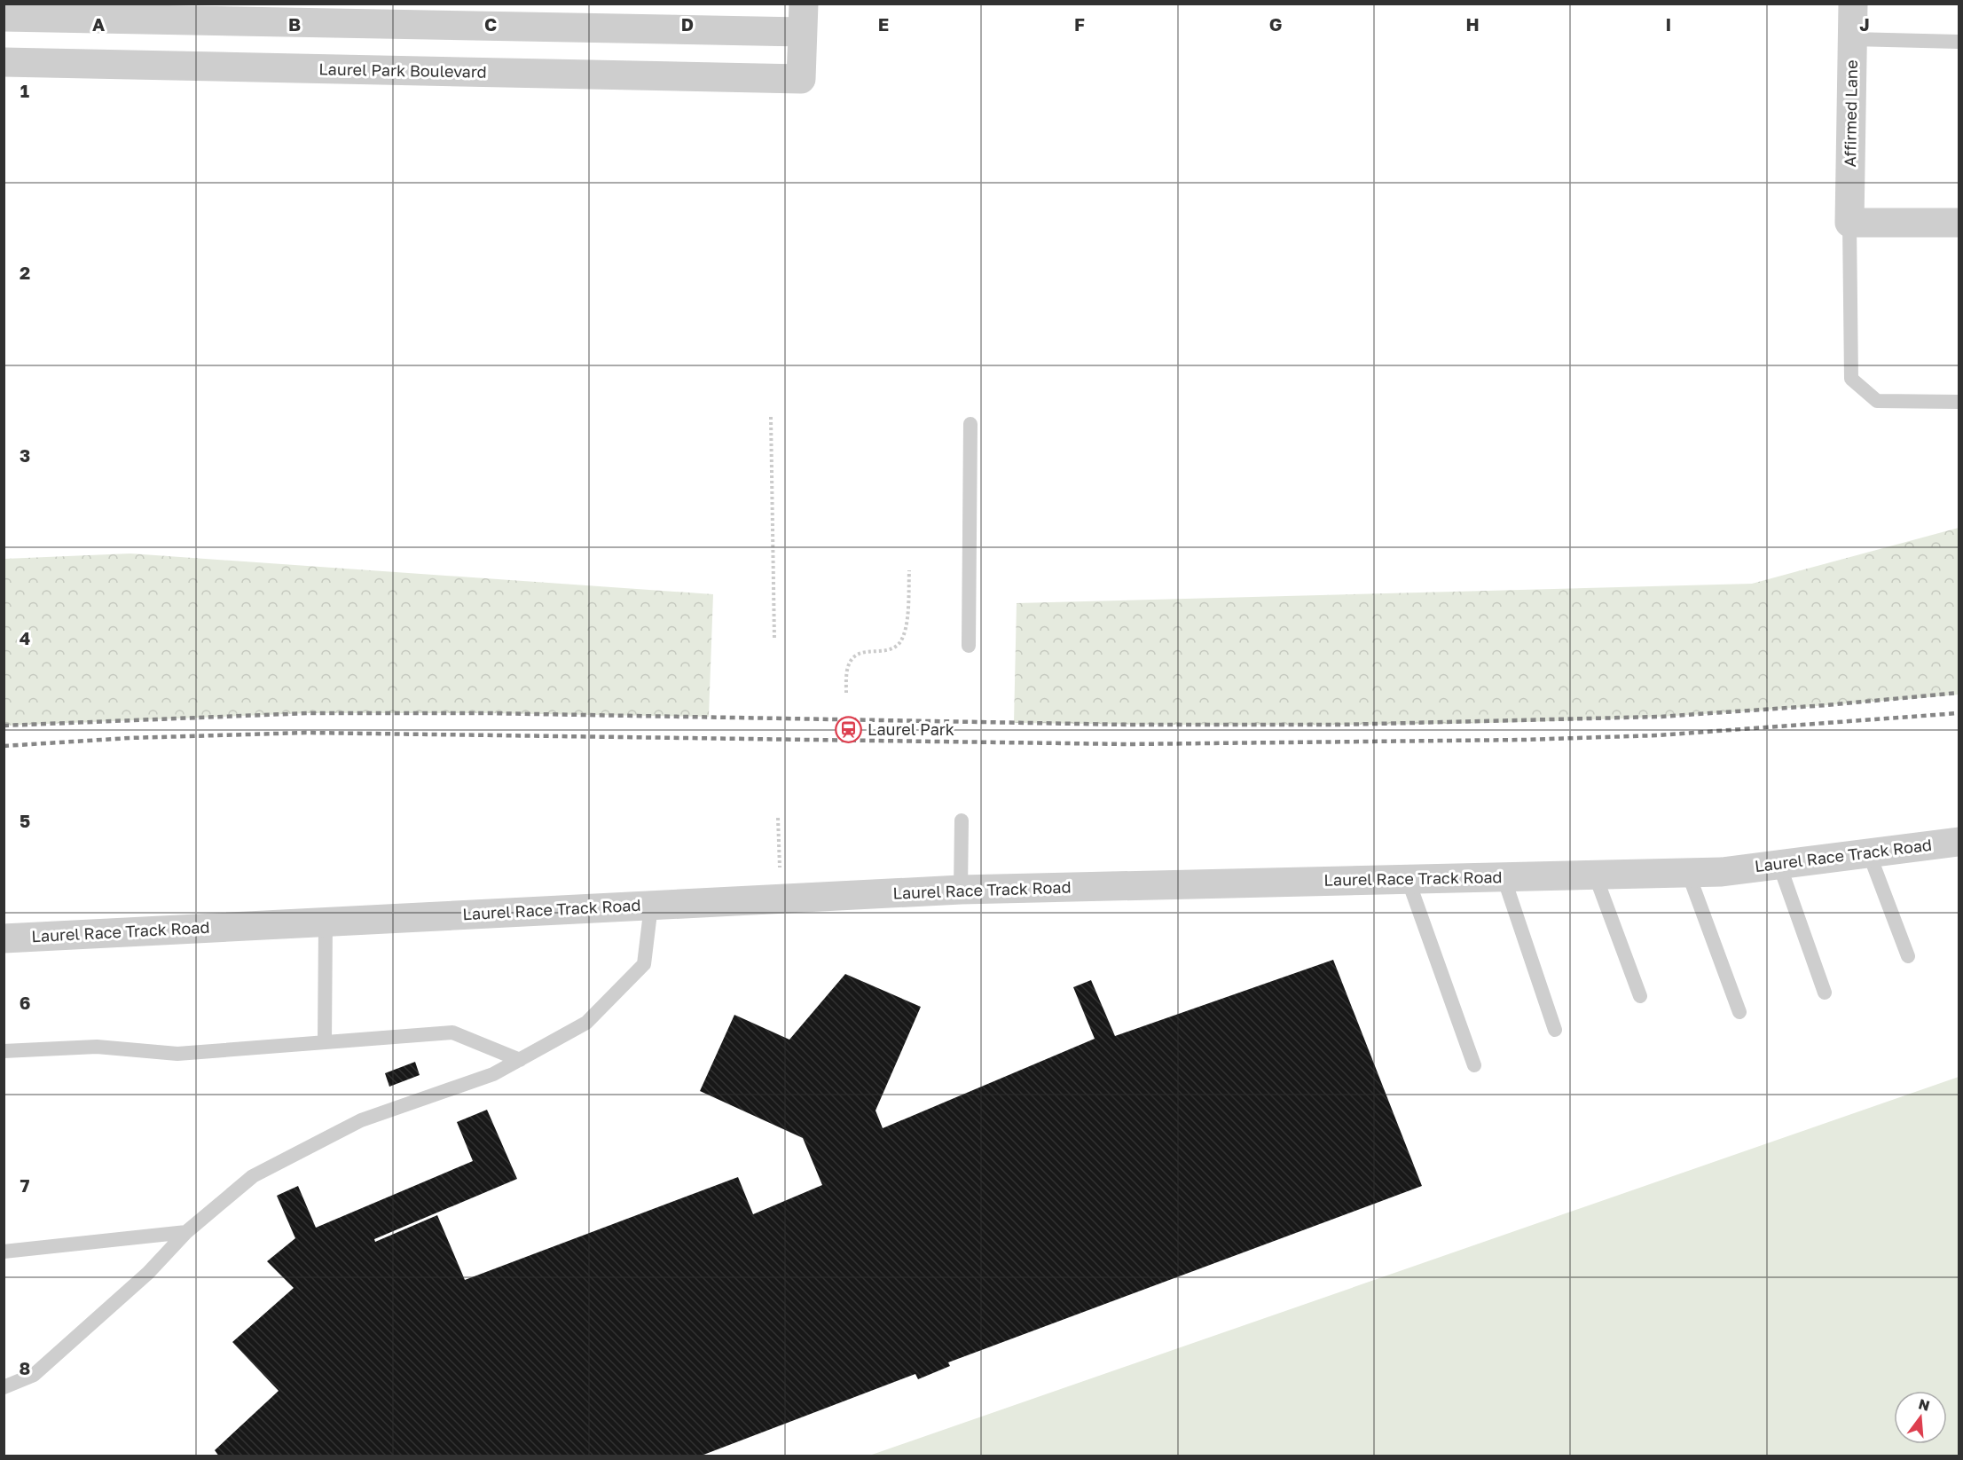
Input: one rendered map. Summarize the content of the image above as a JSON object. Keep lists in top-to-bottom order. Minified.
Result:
{"streets":{"street":["Laurel Park Boulevard","Affirmed Lane","Laurel Race Track Road"]},"places":{"station":["Laurel Park"]},"north":"top","grid":{"columns":["A","B","C","D","E","F","G","H","I","J"],"rows":["1","2","3","4","5","6","7","8"]}}
